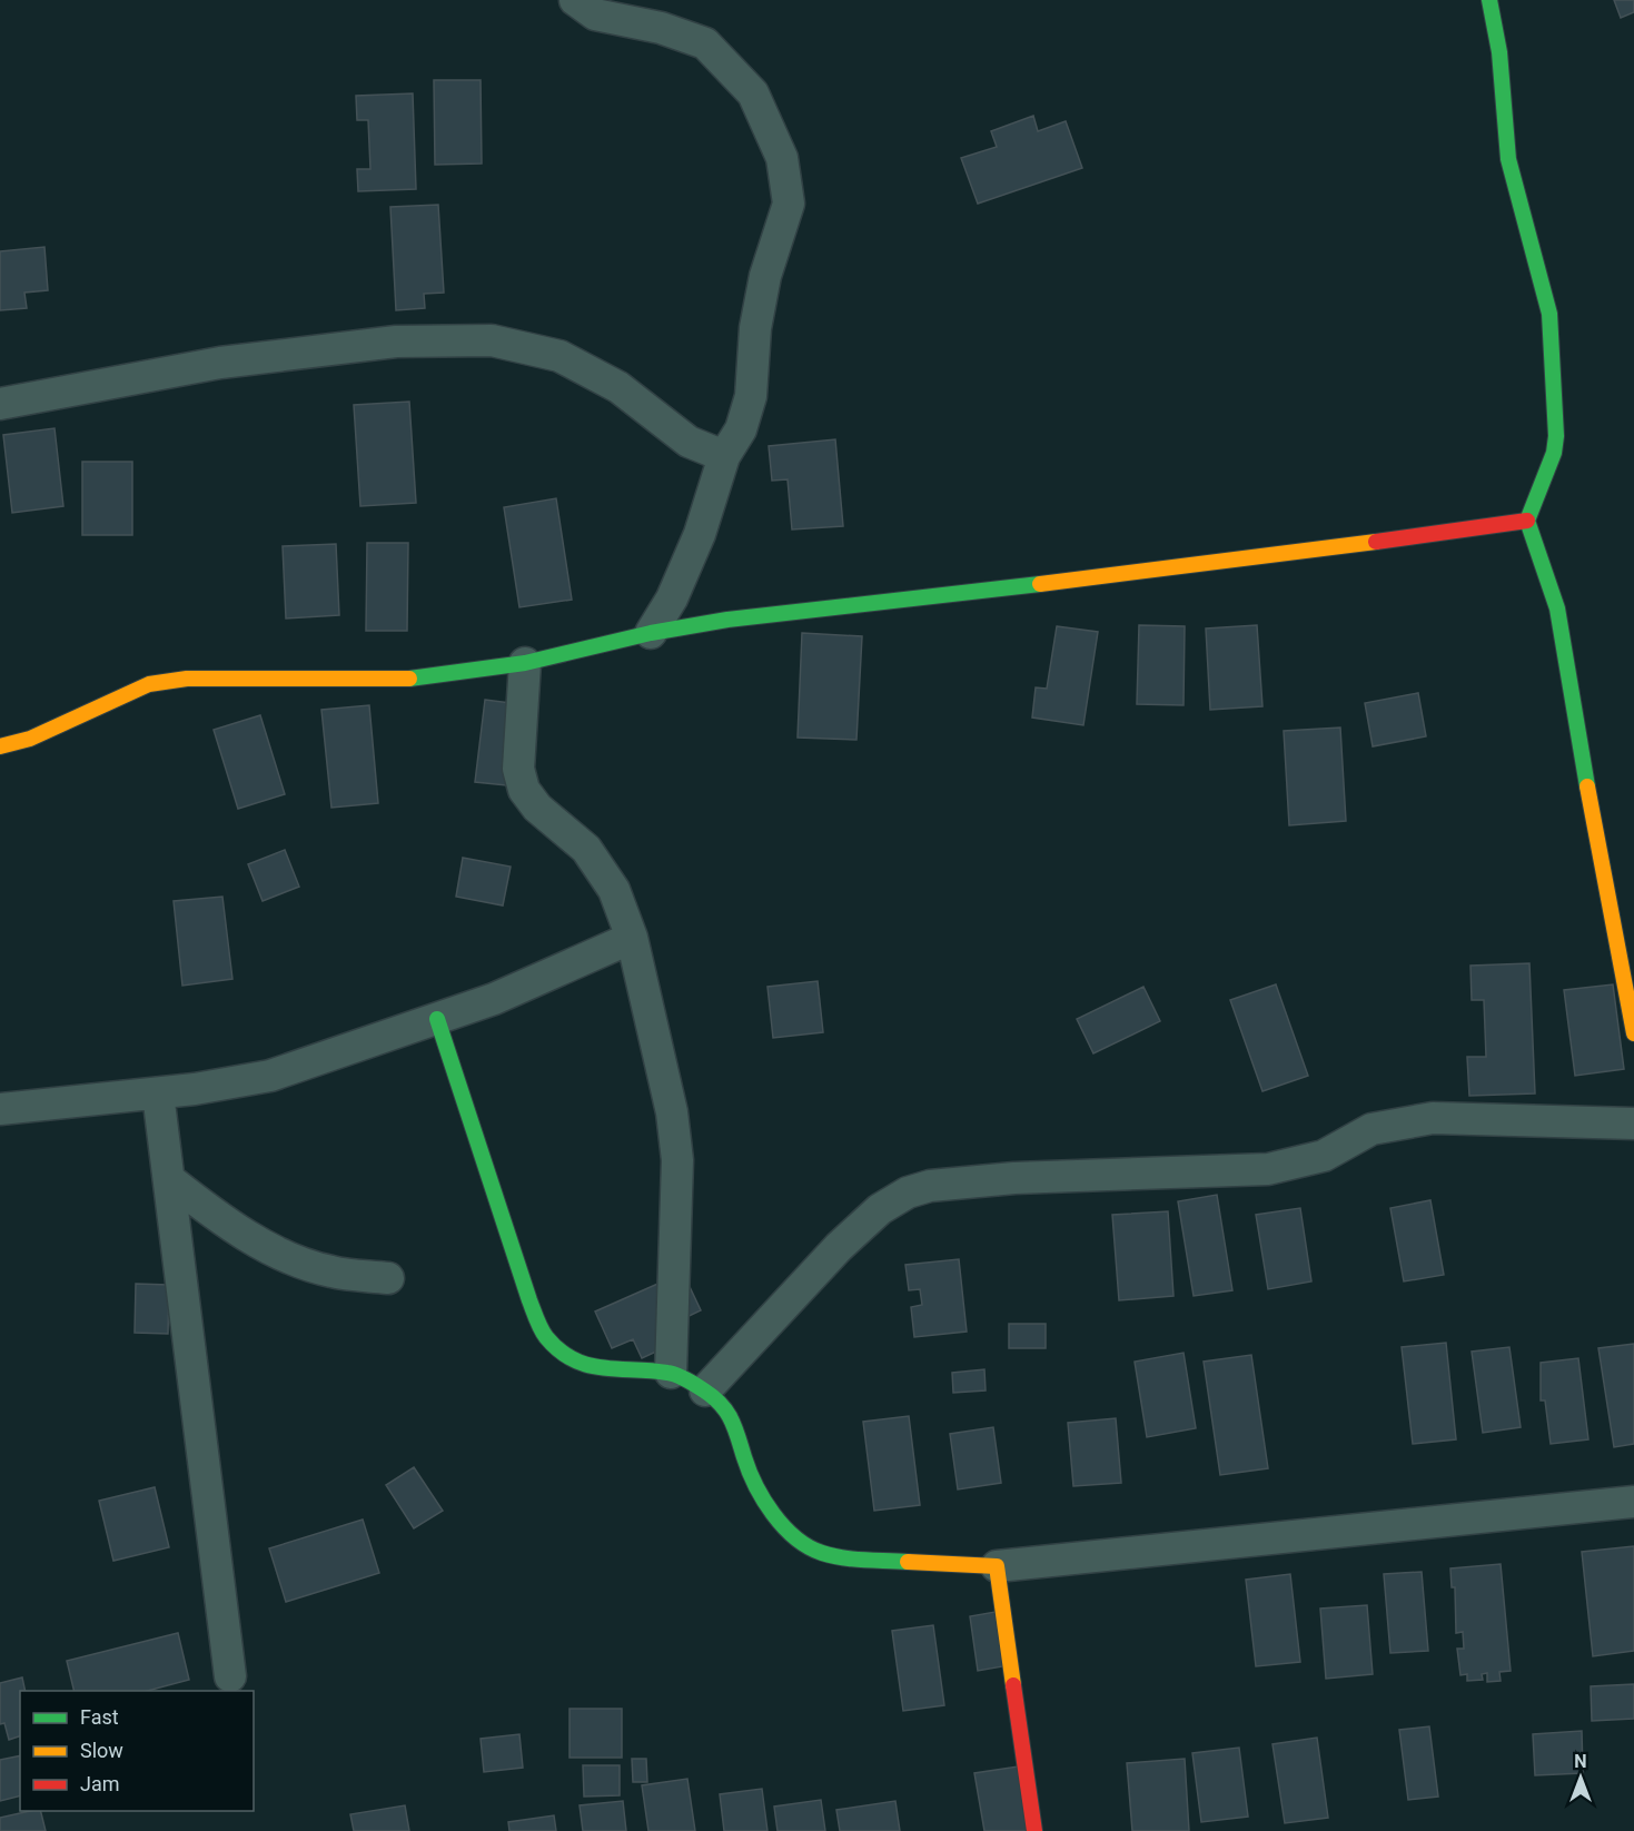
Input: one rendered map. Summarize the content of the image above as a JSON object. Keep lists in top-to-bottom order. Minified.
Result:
{"legend":["Fast","Slow","Jam"],"north":"top"}
